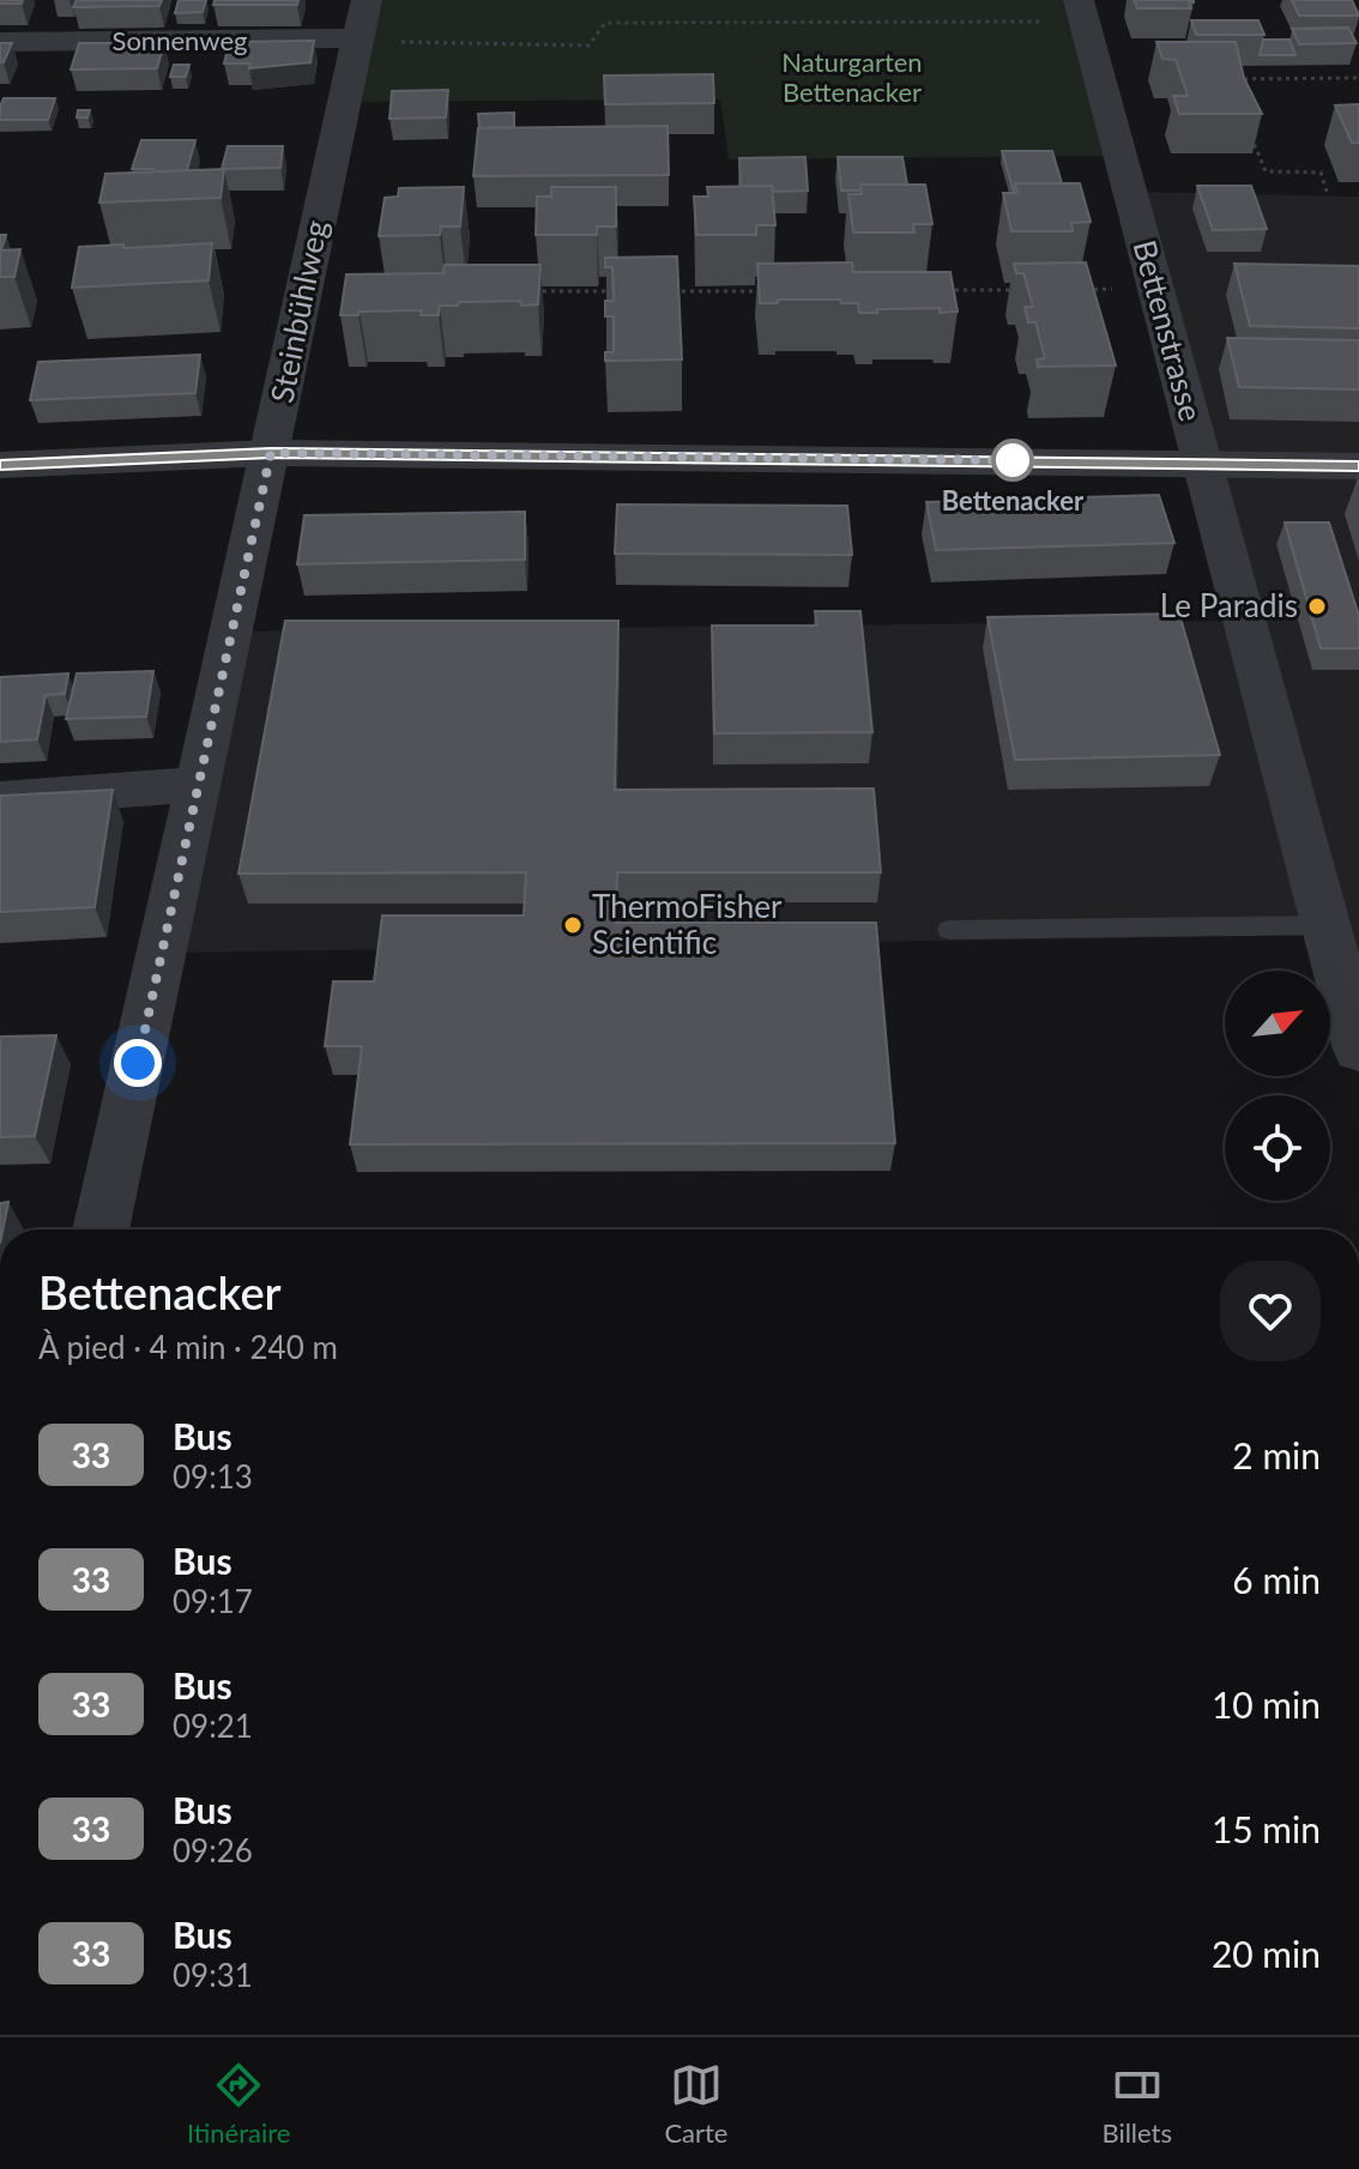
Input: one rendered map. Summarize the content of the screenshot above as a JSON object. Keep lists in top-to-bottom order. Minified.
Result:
{"streets":{"street":["Sonnenweg","Steinbühlweg","Bettenstrasse"]},"crossings":[["Sonnenweg","Steinbühlweg"]],"parks":["Naturgarten Bettenacker"],"places":["Bettenacker","Le Paradis","ThermoFisher Scientific"],"lines":["bus line 33"],"north":"top right","page":{"heading":["Bettenacker","À pied · 4 min · 240 m"],"list":[{"mark":"33","name":"Bus","note":"09:13","value":"2 min"},{"mark":"33","name":"Bus","note":"09:17","value":"6 min"},{"mark":"33","name":"Bus","note":"09:21","value":"10 min"},{"mark":"33","name":"Bus","note":"09:26","value":"15 min"},{"mark":"33","name":"Bus","note":"09:31","value":"20 min"}],"tabs":["Itinéraire","Carte","Billets"]}}
